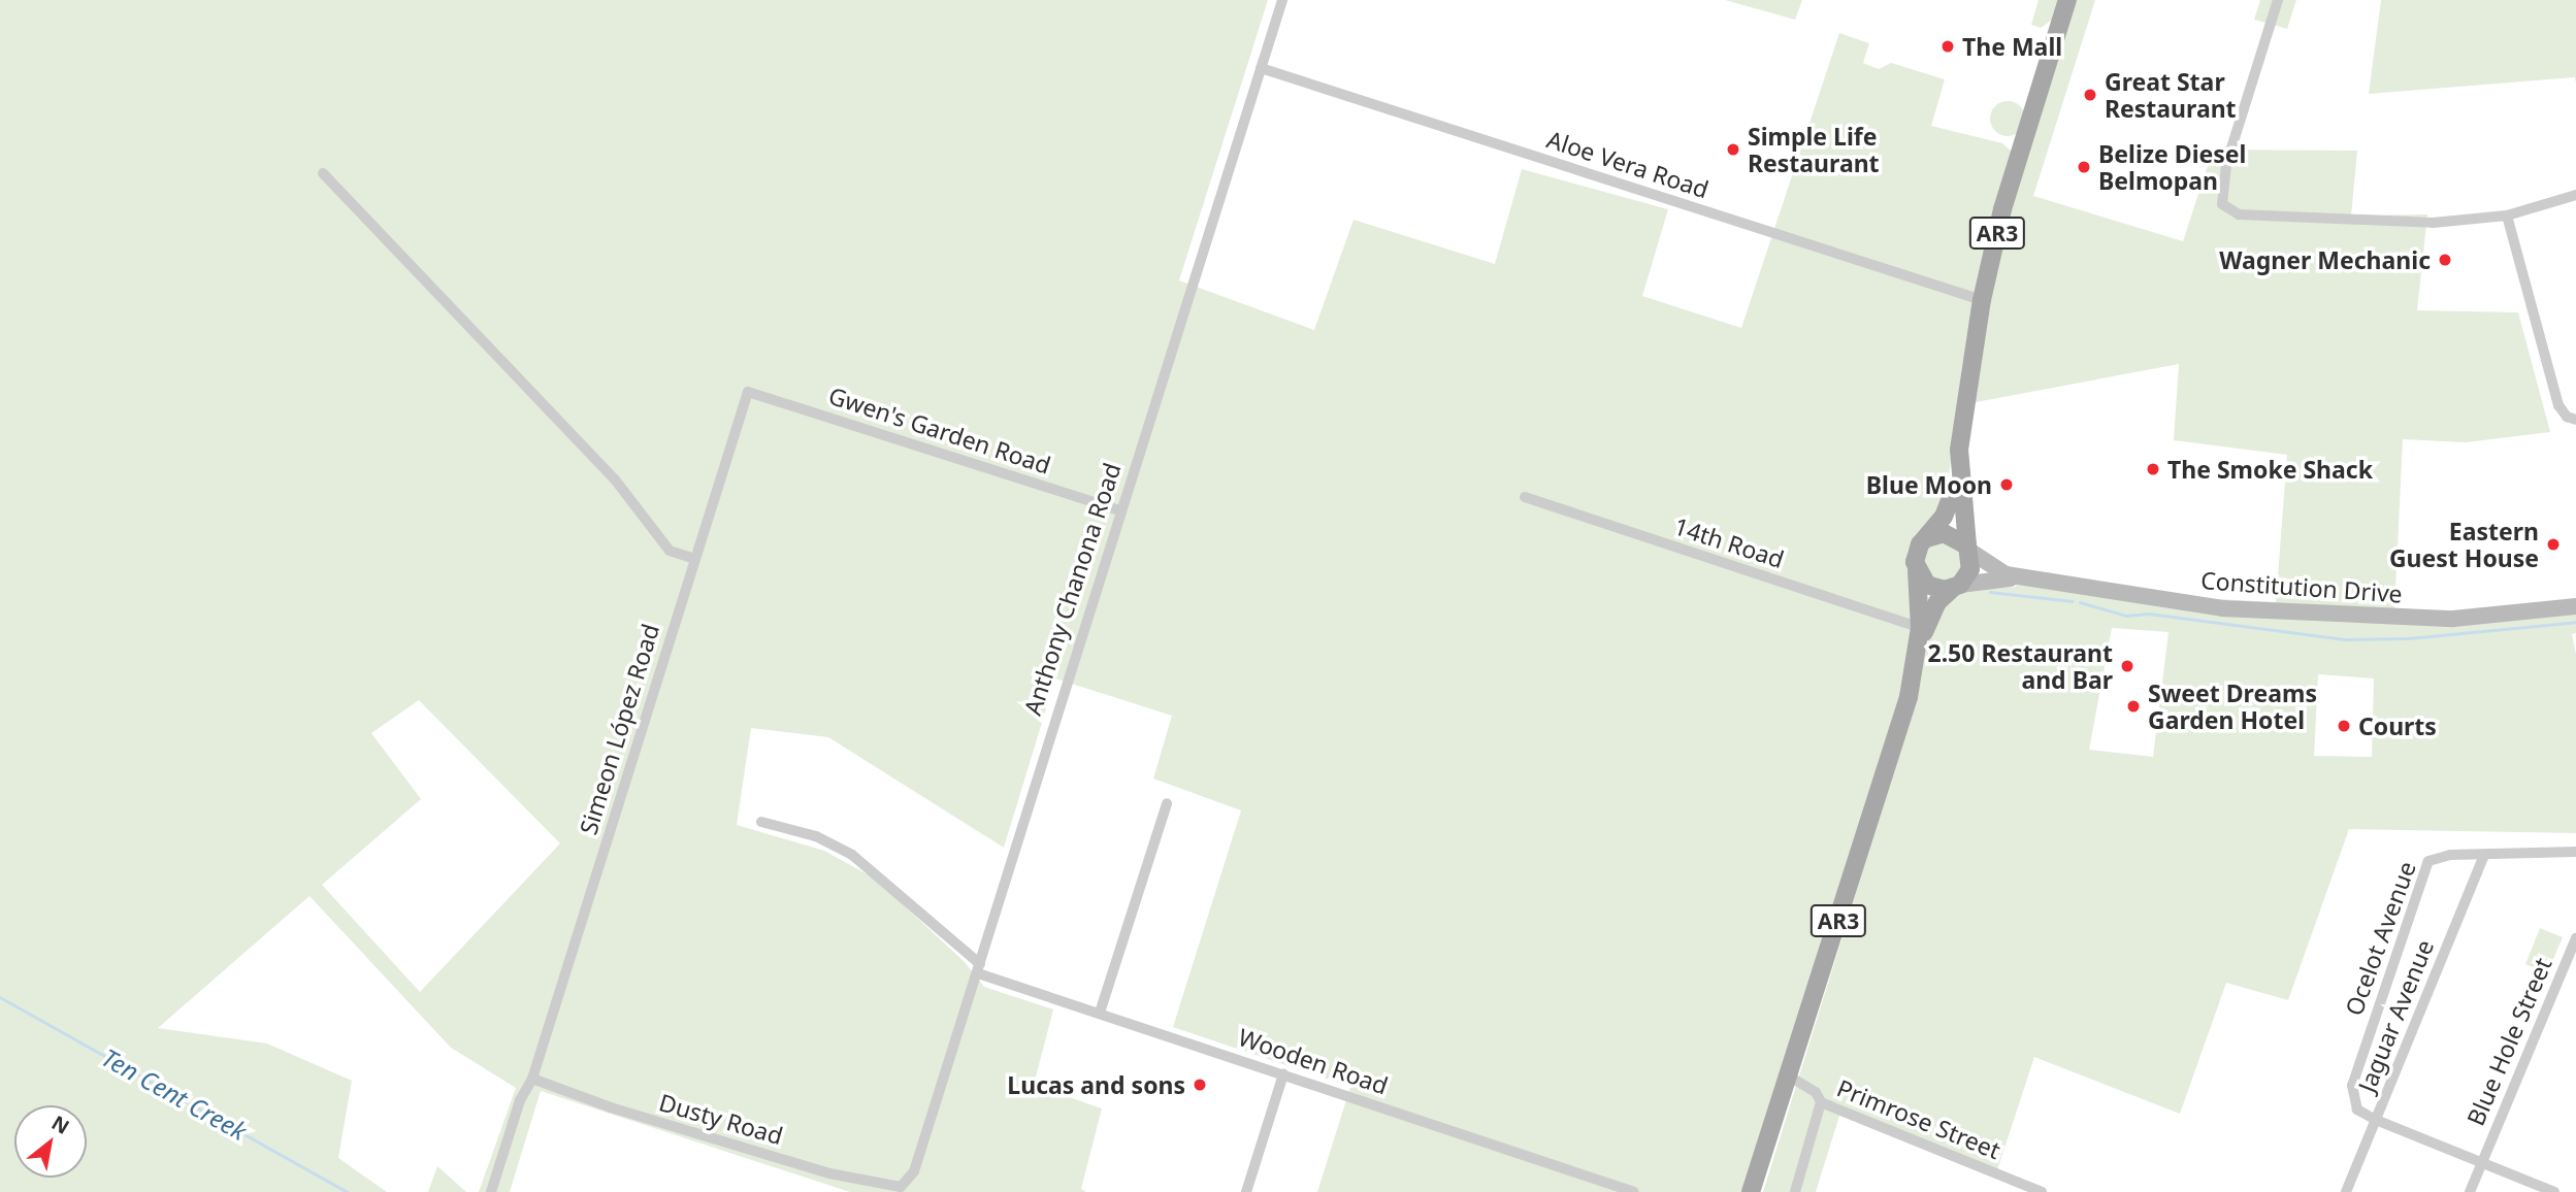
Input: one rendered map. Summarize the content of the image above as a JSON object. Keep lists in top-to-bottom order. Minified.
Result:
{"streets":{"main road":["AR3","Constitution Drive"],"street":["Aloe Vera Road","Gwen's Garden Road","14th Road","Anthony Chanona Road","Simeon López Road","Ocelot Avenue","Jaguar Avenue","Blue Hole Street","Wooden Road","Dusty Road","Primrose Street"]},"crossings":[["Aloe Vera Road","AR3"],["Aloe Vera Road","Anthony Chanona Road"],["AR3","14th Road"],["AR3","Constitution Drive"],["AR3","Primrose Street"],["Gwen's Garden Road","Anthony Chanona Road"],["Gwen's Garden Road","Simeon López Road"],["Anthony Chanona Road","Wooden Road"],["Anthony Chanona Road","Dusty Road"],["Simeon López Road","Dusty Road"],["Ocelot Avenue","Jaguar Avenue"]],"water":["Ten Cent Creek"],"places":["The Mall","Great Star Restaurant","Simple Life Restaurant","Belize Diesel Belmopan","Wagner Mechanic","The Smoke Shack","Blue Moon","Eastern Guest House","2.50 Restaurant and Bar","Sweet Dreams Garden Hotel","Courts","Lucas and sons"],"north":"top right"}
